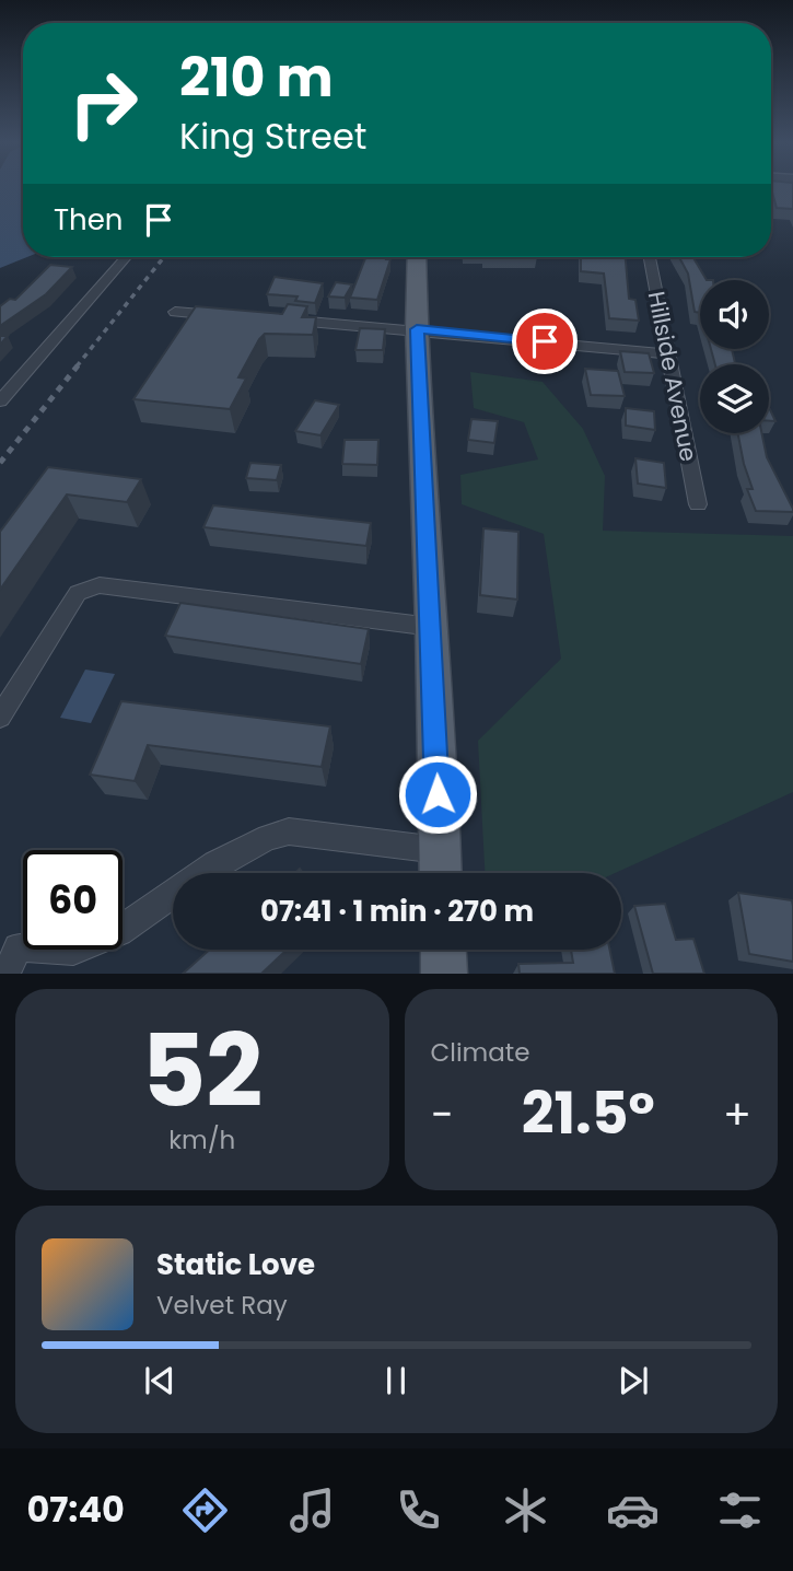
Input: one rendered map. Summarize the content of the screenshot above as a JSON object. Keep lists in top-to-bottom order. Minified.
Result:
{"streets":{"street":["Hillside Avenue"]},"page":{"turn":["210 m","King Street"],"then":"Then","limit":"60","trip":"07:41 · 1 min · 270 m","tile":[["52","km/h"],"Climate"],"heat":["−","21.5°","+"],"song":["Static Love","Velvet Ray"],"tabs":"07:40"}}
